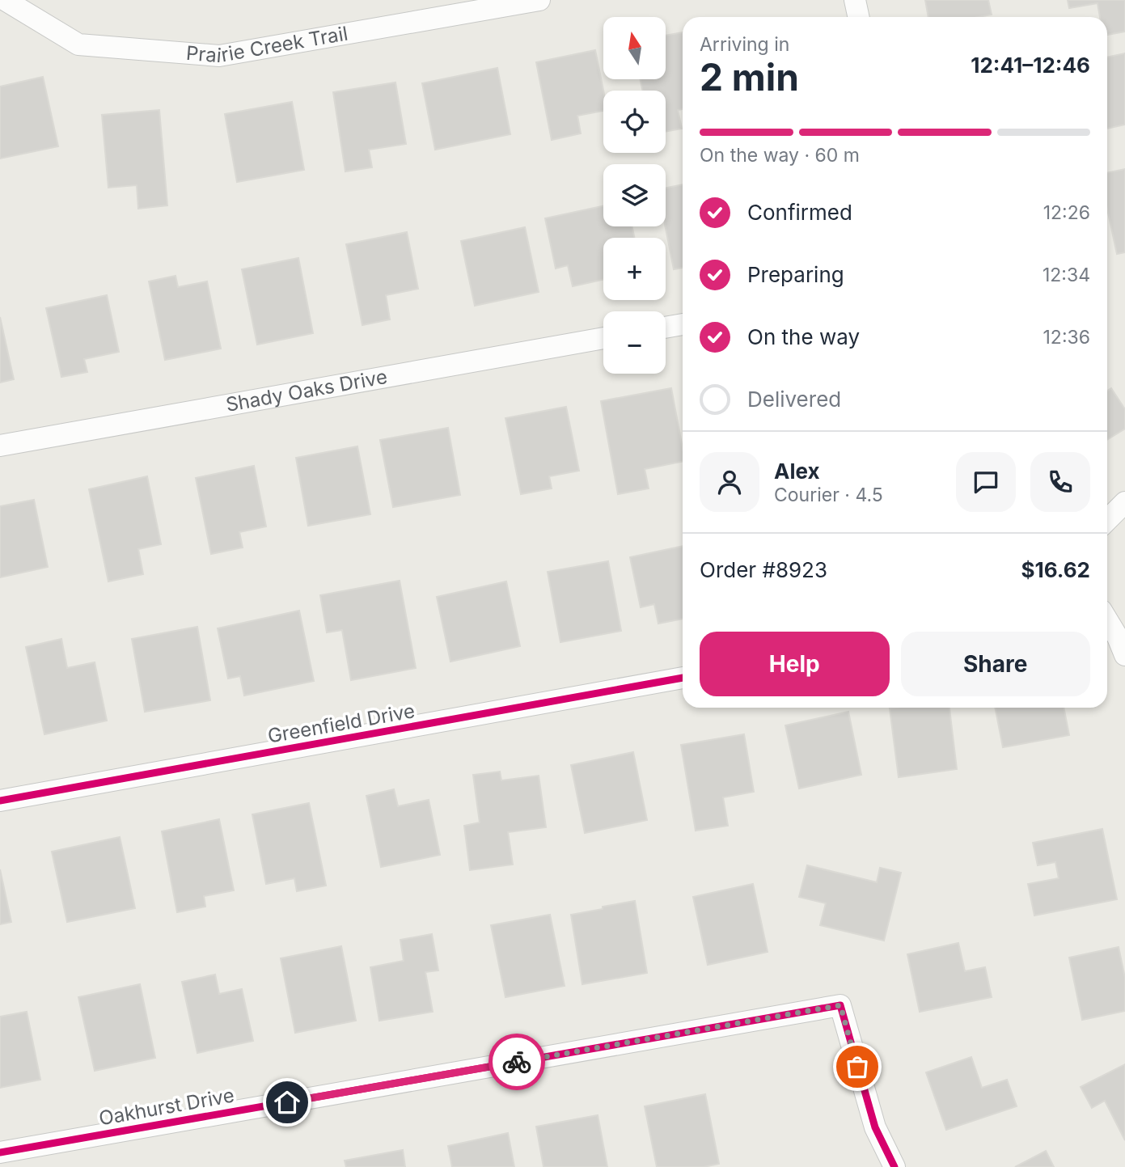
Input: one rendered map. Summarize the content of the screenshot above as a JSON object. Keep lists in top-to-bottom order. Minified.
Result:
{"streets":{"street":["Prairie Creek Trail","Shady Oaks Drive","Greenfield Drive","Oakhurst Drive"]},"north":"top","page":{"map_buttons":["+","−"],"heading":["2 min","Arriving in","12:41–12:46"],"panel":["Alex","Courier · 4.5","Order #8923","$16.62"],"bar":"On the way · 60 m","list":[["Confirmed","12:26"],["Preparing","12:34"],["On the way","12:36"],"Delivered"],"buttons":["Help","Share"]}}
